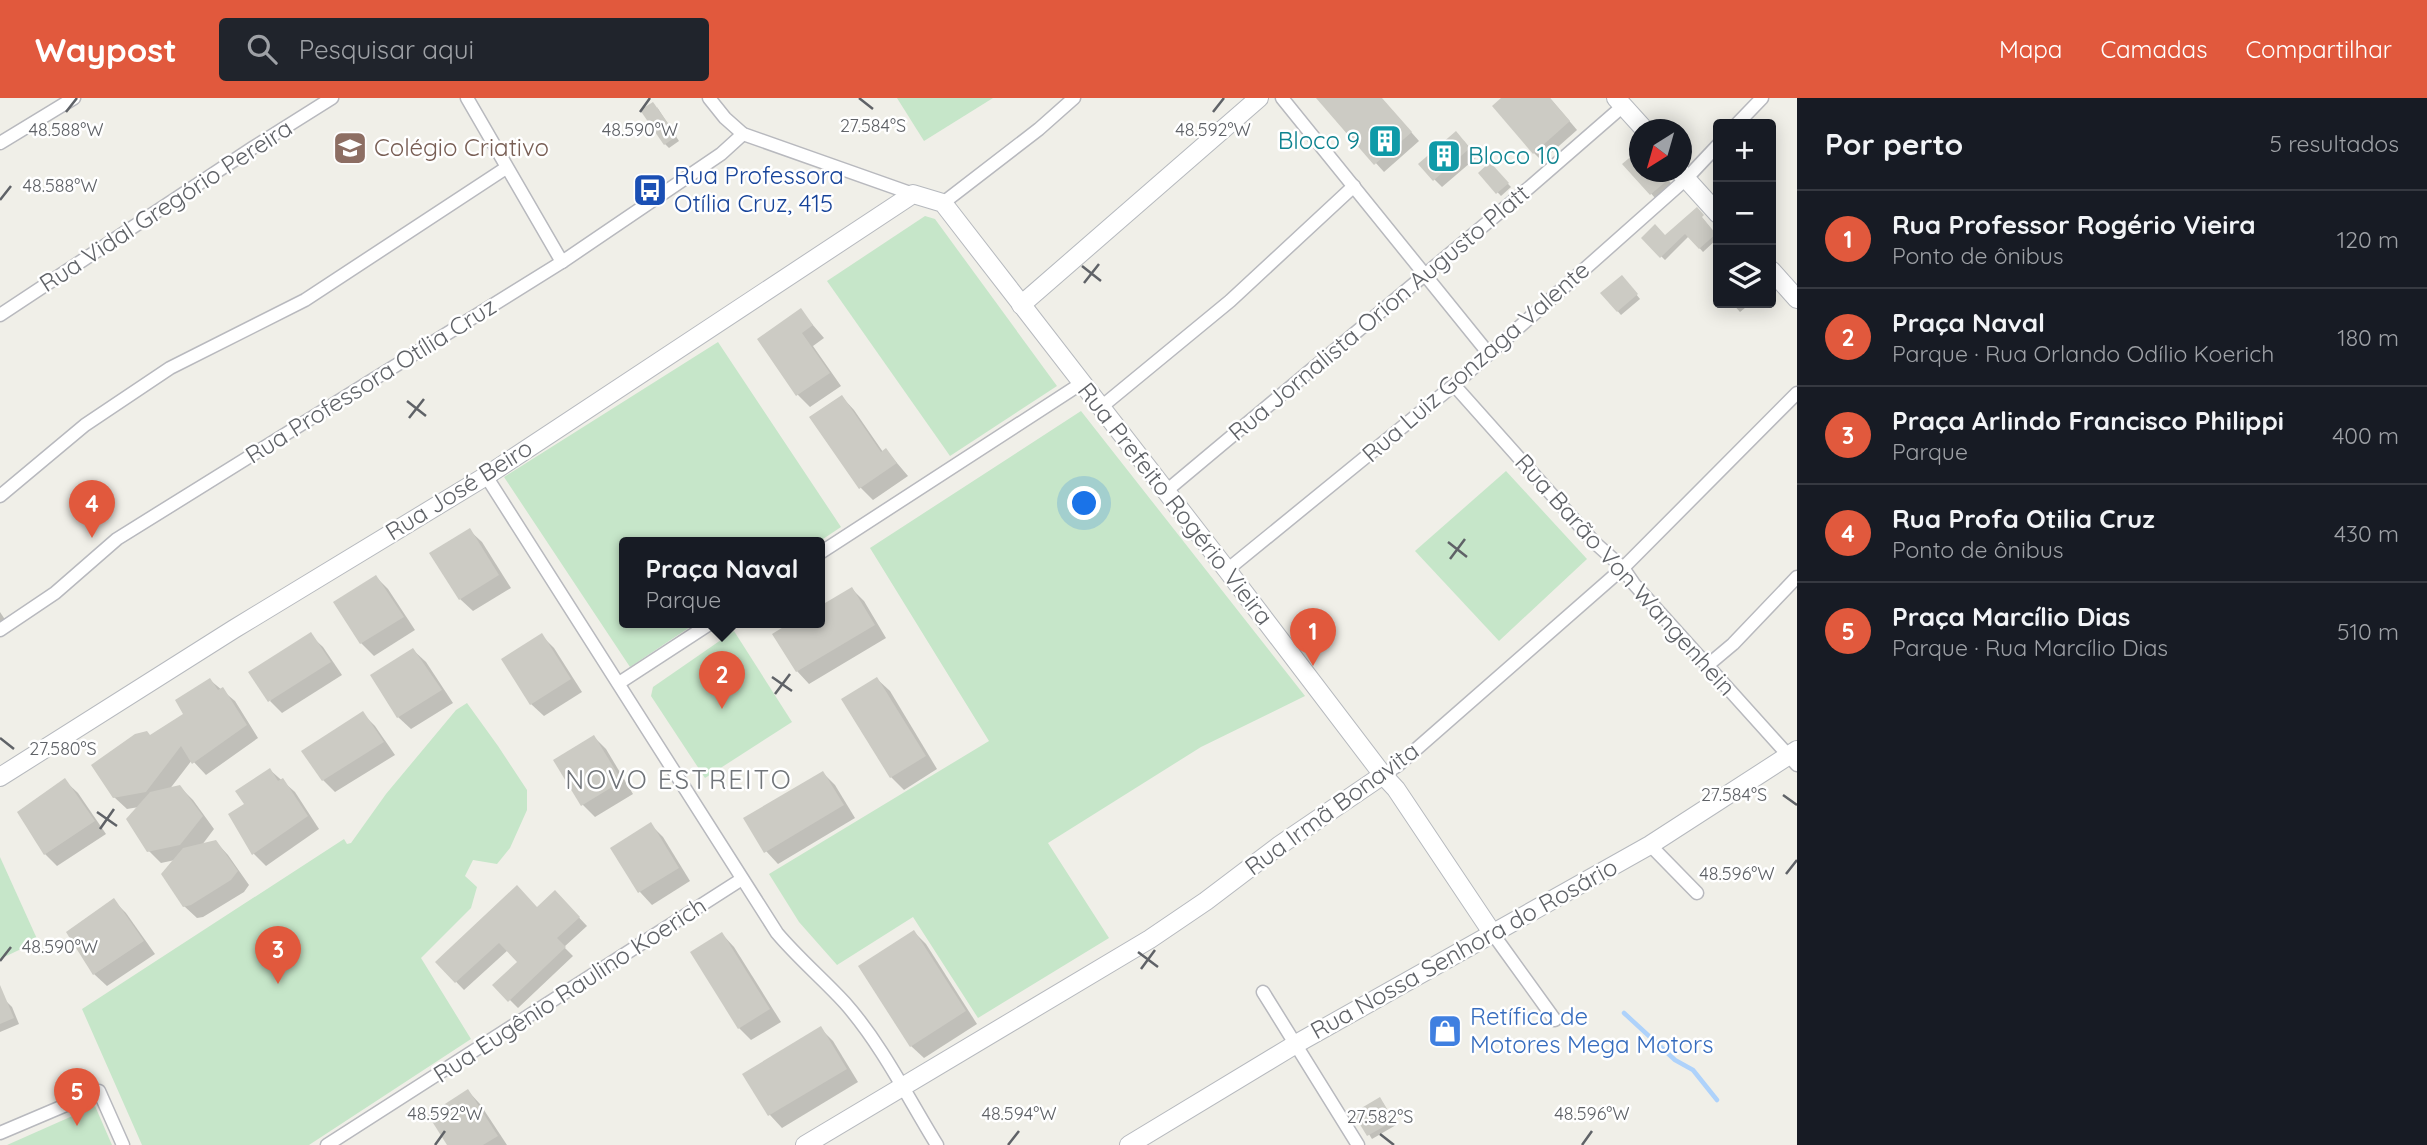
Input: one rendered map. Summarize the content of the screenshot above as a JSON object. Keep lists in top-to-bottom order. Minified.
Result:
{"streets":{"street":["Rua Vidal Gregório Pereira","Rua Jornalista Orion Augusto Platt","Rua Luiz Gonzaga Valente","Rua Professora Otília Cruz","Rua José Beiro","Rua Prefeito Rogério Vieira","Rua Barão Von Wangenhein","Rua Irmã Bonavita","Rua Nossa Senhora do Rosário","Rua Eugênio Raulino Koerich"]},"crossings":[["Rua Jornalista Orion Augusto Platt","Rua Prefeito Rogério Vieira"],["Rua Luiz Gonzaga Valente","Rua Prefeito Rogério Vieira"],["Rua Luiz Gonzaga Valente","Rua Barão Von Wangenhein"],["Rua Prefeito Rogério Vieira","Rua Irmã Bonavita"],["Rua Prefeito Rogério Vieira","Rua Nossa Senhora do Rosário"],["Rua Barão Von Wangenhein","Rua Irmã Bonavita"],["Rua Barão Von Wangenhein","Rua Nossa Senhora do Rosário"]],"districts":["NOVO ESTREITO"],"places":{"building":["Bloco 9","Bloco 10"],"school or university":["Colégio Criativo"],"bus stop":["Rua Professora Otília Cruz, 415"],"shop":["Retífica de Motores Mega Motors"]},"north":"bottom left","page":{"header":"Waypost","search":"Pesquisar aqui","nav":["Mapa","Camadas","Compartilhar"],"heading":["Por perto","5 resultados"],"map_buttons":["+","−"],"list":[{"mark":"1","name":"Rua Professor Rogério Vieira","note":"Ponto de ônibus","value":"120 m"},{"mark":"2","name":"Praça Naval","note":"Parque · Rua Orlando Odílio Koerich","value":"180 m"},{"mark":"3","name":"Praça Arlindo Francisco Philippi","note":"Parque","value":"400 m"},{"mark":"4","name":"Rua Profa Otilia Cruz","note":"Ponto de ônibus","value":"430 m"},{"mark":"5","name":"Praça Marcílio Dias","note":"Parque · Rua Marcílio Dias","value":"510 m"}],"pins":["4","1","2","3","5"],"popup":["Praça Naval","Parque"]},"coordinates":["27.584°S","48.588°W","48.590°W","48.592°W","27.580°S","48.596°W","48.594°W","27.582°S"]}
